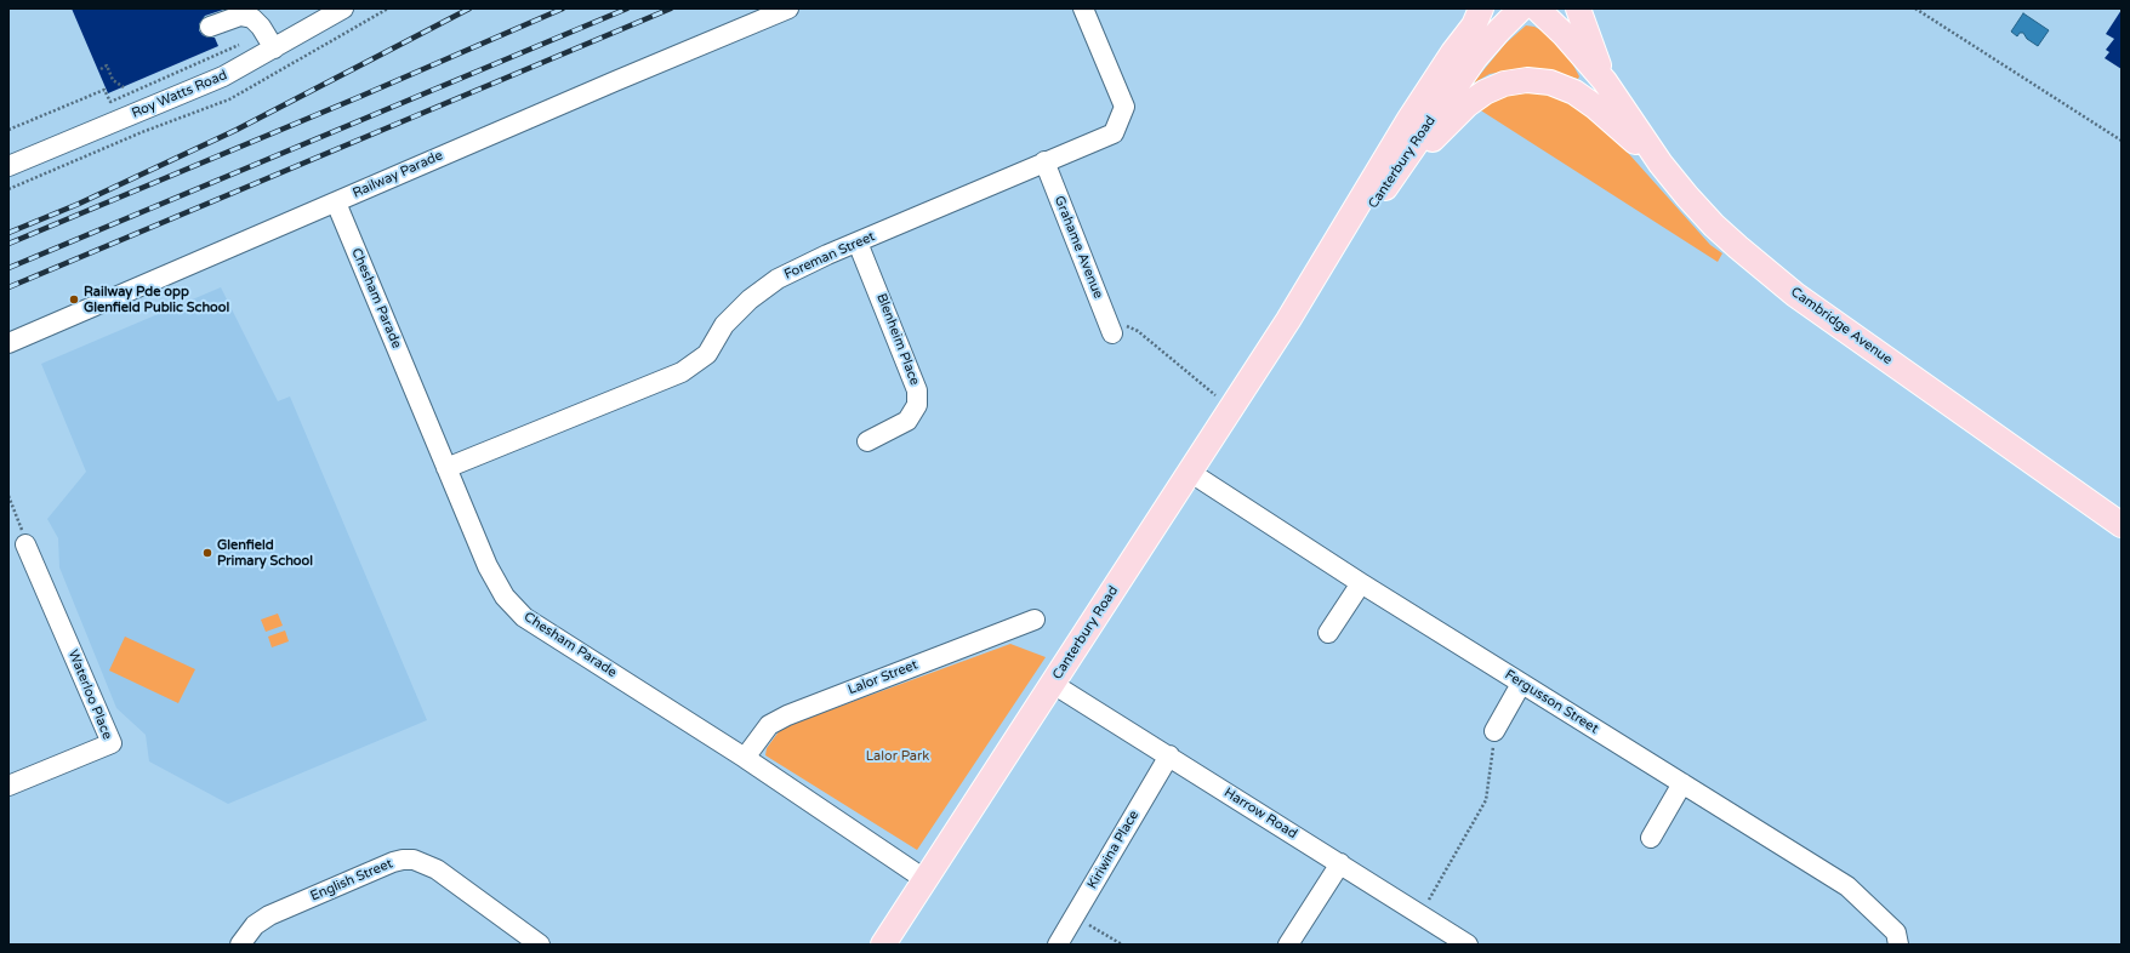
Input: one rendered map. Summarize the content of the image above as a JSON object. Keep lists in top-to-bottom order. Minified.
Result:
{"streets":{"main road":["Canterbury Road","Cambridge Avenue"],"street":["Roy Watts Road","Railway Parade","Grahame Avenue","Foreman Street","Chesham Parade","Blenheim Place","Lalor Street","Waterloo Place","Fergusson Street","Harrow Road","Kiriwina Place","English Street"]},"crossings":[["Canterbury Road","Chesham Parade"],["Canterbury Road","Fergusson Street"],["Canterbury Road","Harrow Road"],["Railway Parade","Chesham Parade"],["Grahame Avenue","Foreman Street"],["Foreman Street","Chesham Parade"],["Foreman Street","Blenheim Place"],["Chesham Parade","Lalor Street"],["Harrow Road","Kiriwina Place"]],"parks":["Lalor Park"],"places":["Railway Pde opp Glenfield Public School","Glenfield Primary School"]}
